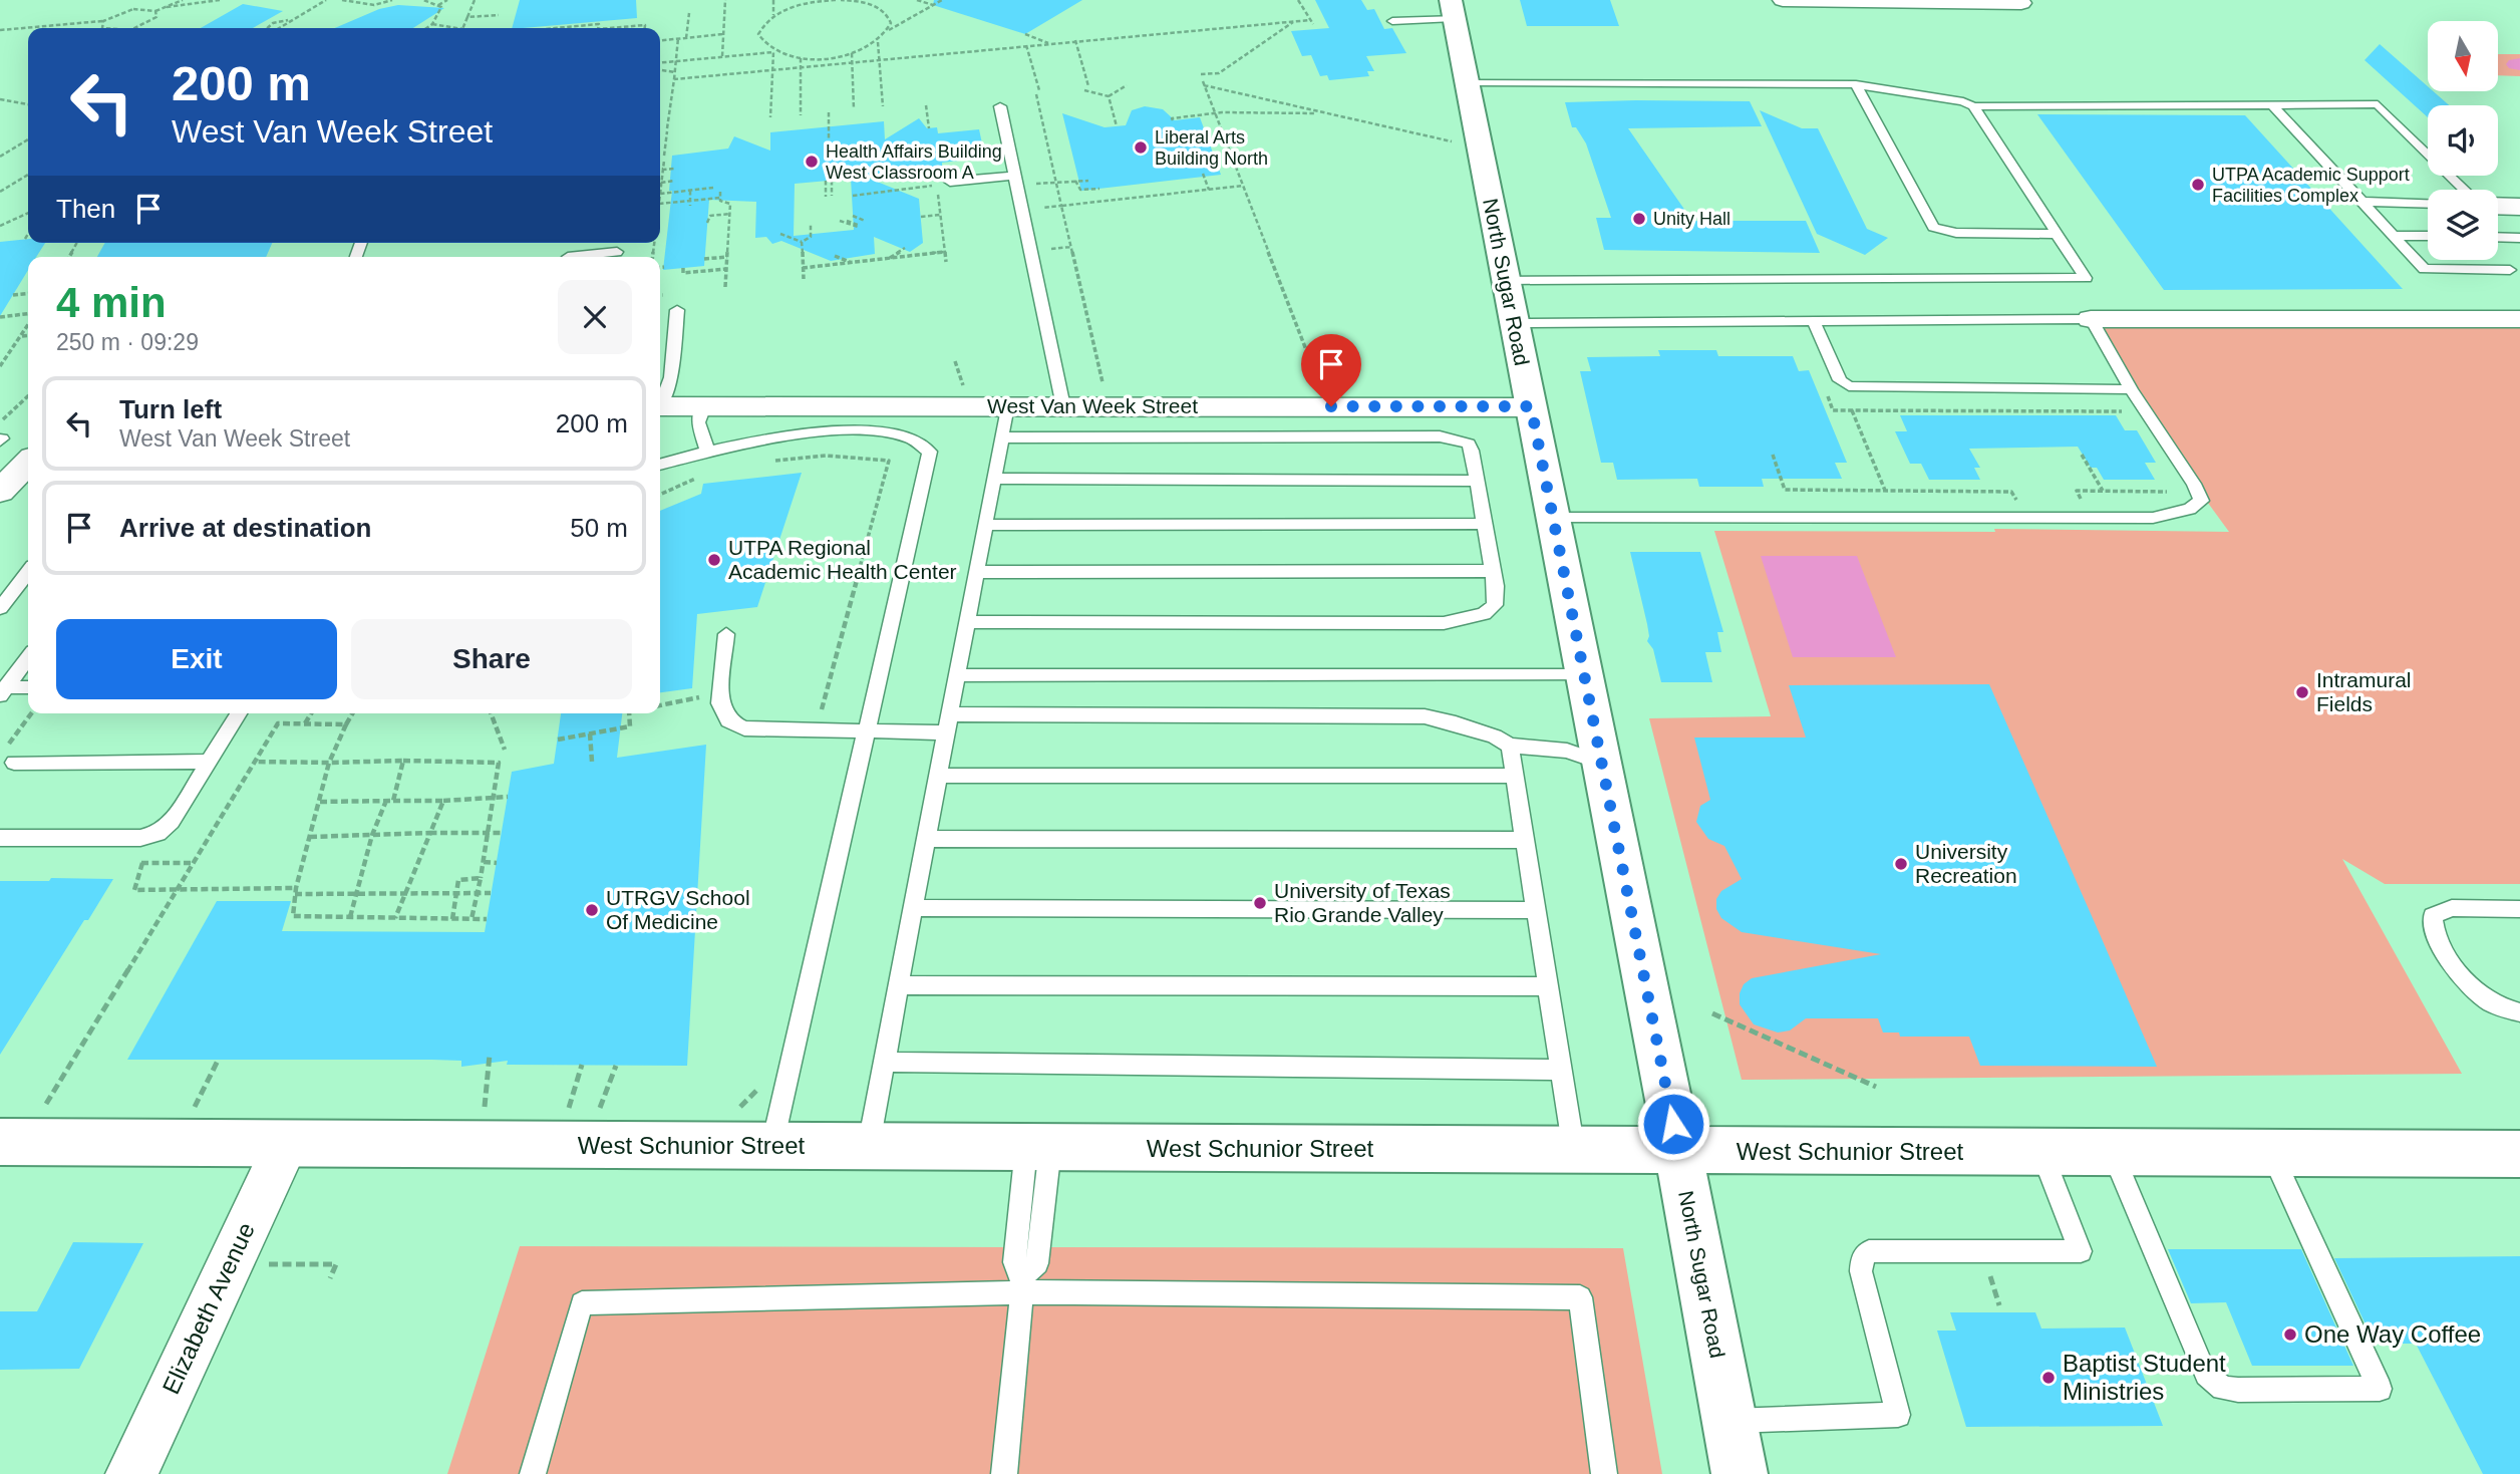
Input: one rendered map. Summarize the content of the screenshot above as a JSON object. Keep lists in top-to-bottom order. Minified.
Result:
{"streets":{"street":["North Sugar Road","West Van Week Street","West Schunior Street","Elizabeth Avenue"]},"crossings":[["North Sugar Road","West Van Week Street"],["North Sugar Road","West Schunior Street"],["West Schunior Street","Elizabeth Avenue"]],"places":["Liberal Arts Building North","Health Affairs Building West Classroom A","UTPA Academic Support Facilities Complex","Unity Hall","UTPA Regional Academic Health Center","Intramural Fields","University Recreation","University of Texas Rio Grande Valley","UTRGV School Of Medicine","One Way Coffee","Baptist Student Ministries"],"north":"bottom","page":{"turn":["200 m","West Van Week Street"],"then":"Then","heading":["4 min","250 m · 09:29"],"list":[{"name":"Turn left","note":"West Van Week Street","value":"200 m"},{"name":"Arrive at destination","value":"50 m"}],"buttons":["Exit","Share"]}}
